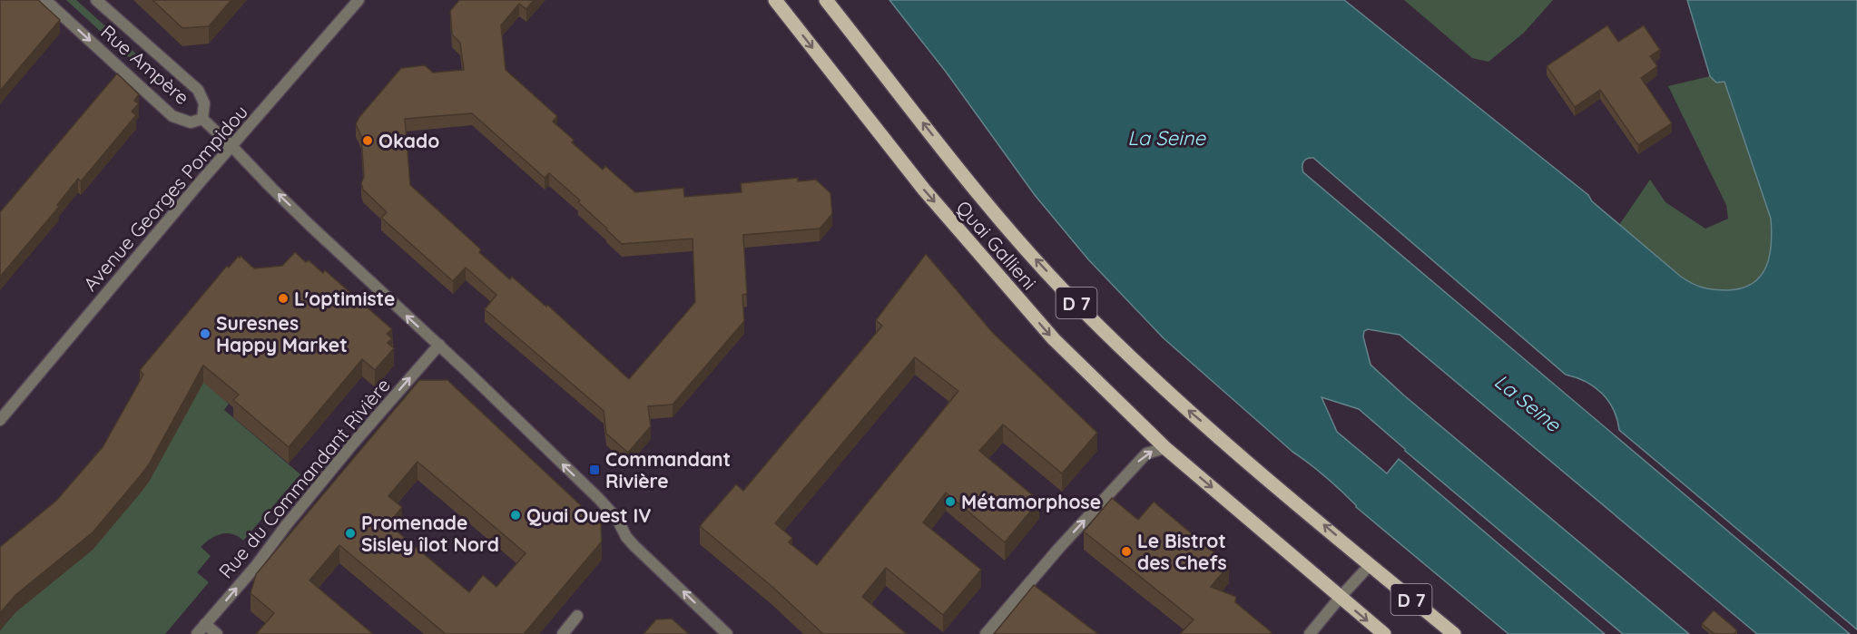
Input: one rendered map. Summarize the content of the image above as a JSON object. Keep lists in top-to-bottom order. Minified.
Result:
{"streets":{"main road":["Quai Gallieni","D 7"],"street":["Rue Ampère","Avenue Georges Pompidou","Rue du Commandant Rivière"]},"crossings":[["Rue Ampère","Avenue Georges Pompidou"],["Rue Ampère","Rue du Commandant Rivière"]],"one_way":["Rue du Commandant Rivière"],"water":["La Seine"],"places":{"other":["Okado","L'optimiste","Suresnes Happy Market","Métamorphose","Quai Ouest IV","Promenade Sisley îlot Nord","Le Bistrot des Chefs"],"transit":["Commandant Rivière"]}}
